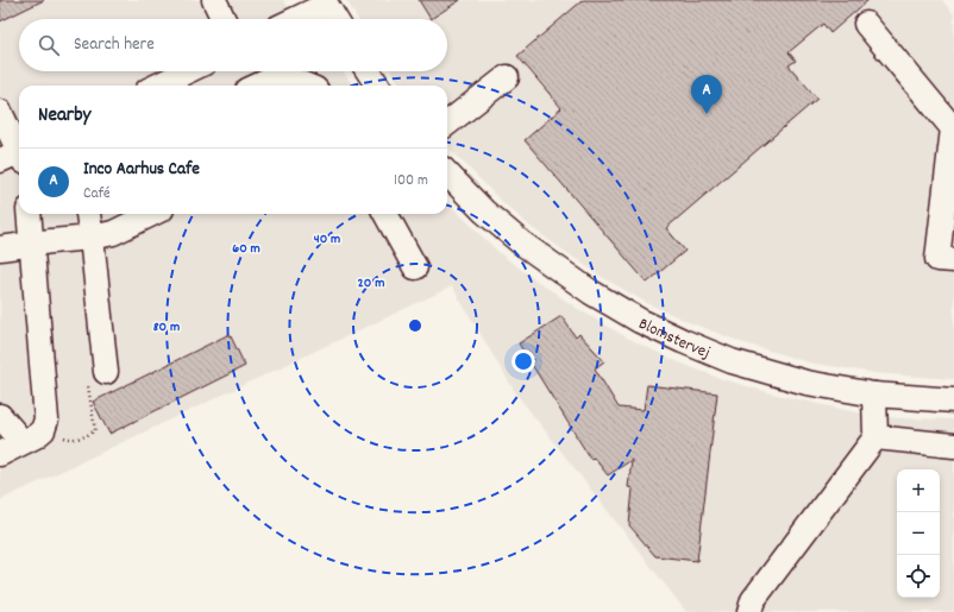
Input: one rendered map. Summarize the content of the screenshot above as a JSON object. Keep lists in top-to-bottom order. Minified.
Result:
{"streets":{"street":["Blomstervej"]},"page":{"search":"Search here","pins":"A","heading":"Nearby","list":[{"mark":"A","name":"Inco Aarhus Cafe","note":"Café","value":"100 m"}],"map_buttons":["+","−"]},"rings":["40 m","60 m","20 m","80 m"]}
